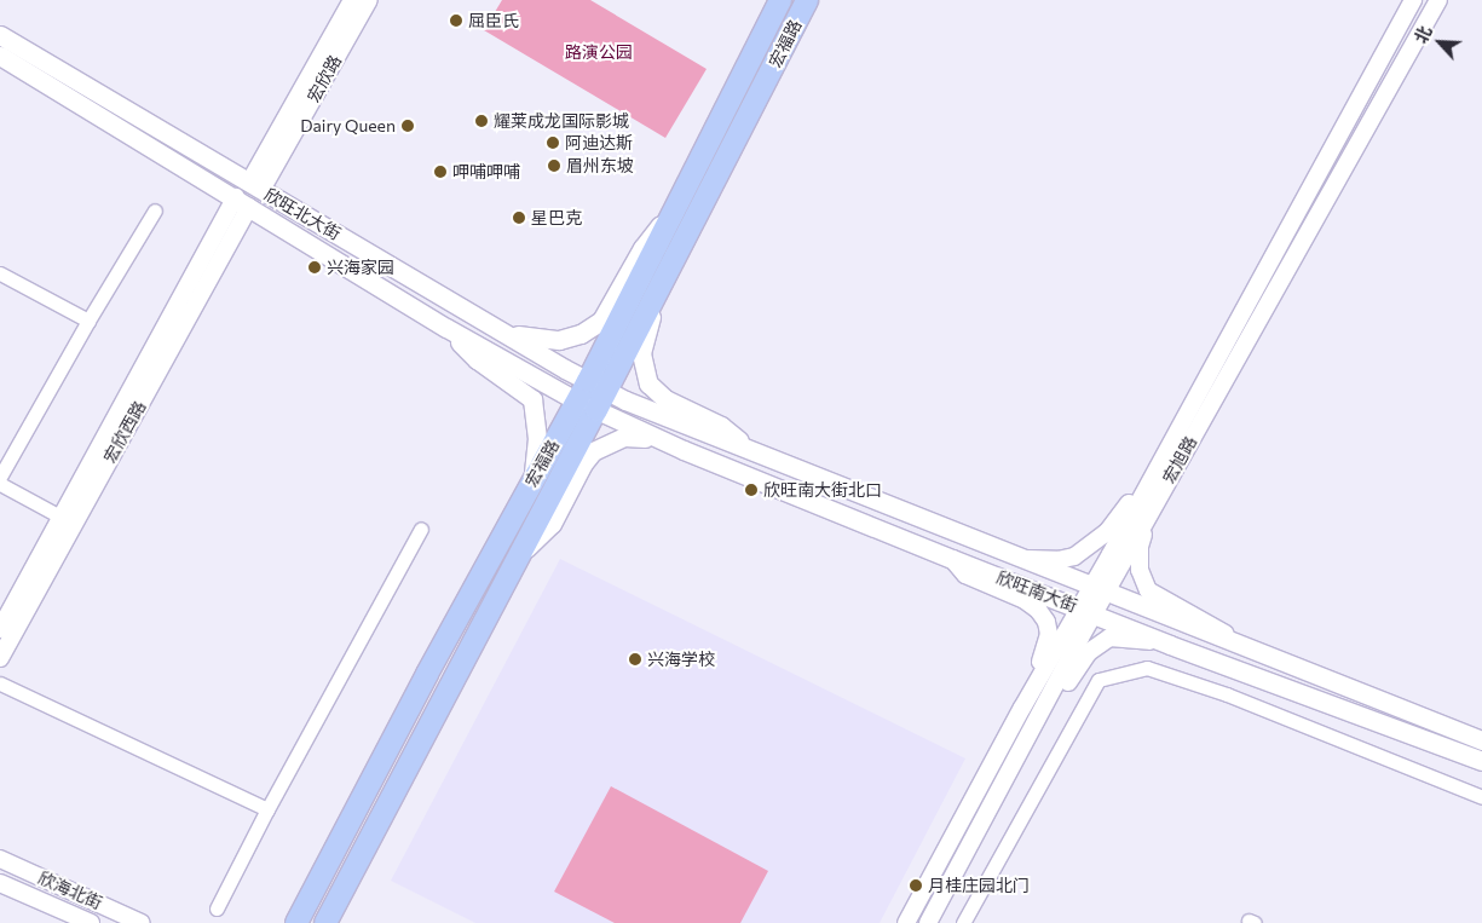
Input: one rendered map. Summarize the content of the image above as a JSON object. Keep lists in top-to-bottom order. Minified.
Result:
{"streets":{"main road":["宏福路","欣旺北大街","欣旺南大街"],"street":["宏欣路","宏欣西路","宏旭路","欣海北街"]},"crossings":[["宏福路","欣旺北大街"],["宏福路","欣旺南大街"],["宏欣路","欣旺北大街"],["欣旺北大街","宏欣西路"],["欣旺北大街","欣旺南大街"],["宏旭路","欣旺南大街"]],"parks":["路演公园"],"places":["屈臣氏","耀莱成龙国际影城","Dairy Queen","阿迪达斯","眉州东坡","呷哺呷哺","星巴克","兴海家园","欣旺南大街北口","兴海学校","月桂庄园北门"],"north":"top left"}
